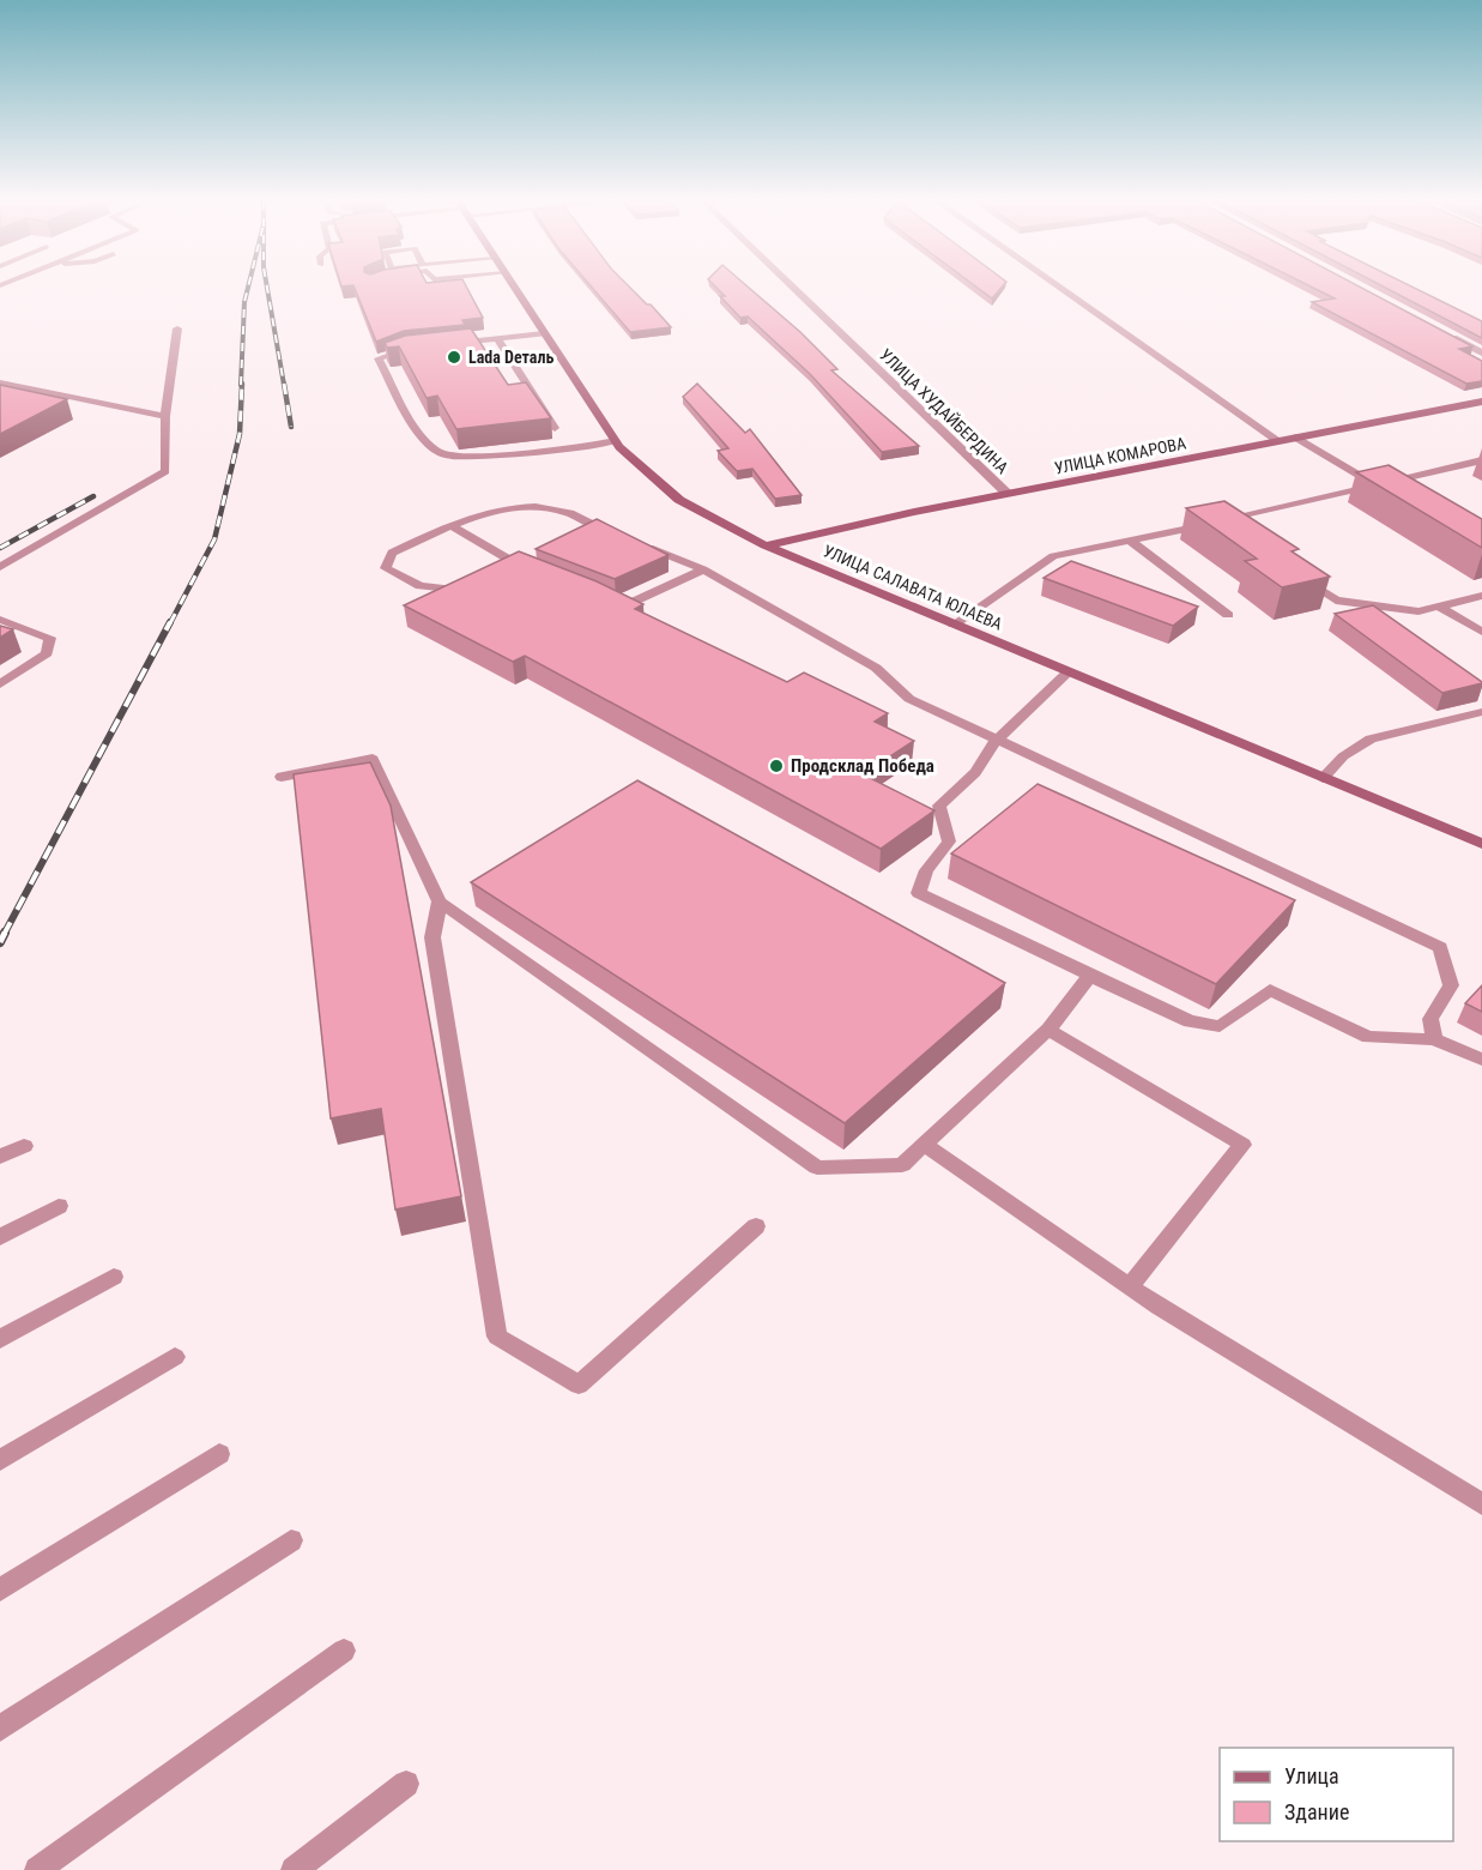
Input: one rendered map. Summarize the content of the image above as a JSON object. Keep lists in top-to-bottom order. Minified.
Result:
{"streets":{"street":["УЛИЦА ХУДАЙБЕРДИНА","УЛИЦА КОМАРОВА","УЛИЦА САЛАВАТА ЮЛАЕВА"]},"crossings":[["УЛИЦА ХУДАЙБЕРДИНА","УЛИЦА КОМАРОВА"],["УЛИЦА КОМАРОВА","УЛИЦА САЛАВАТА ЮЛАЕВА"]],"places":["Lada Dеталь","Продсклад Победа"],"legend":["Улица","Здание"]}
